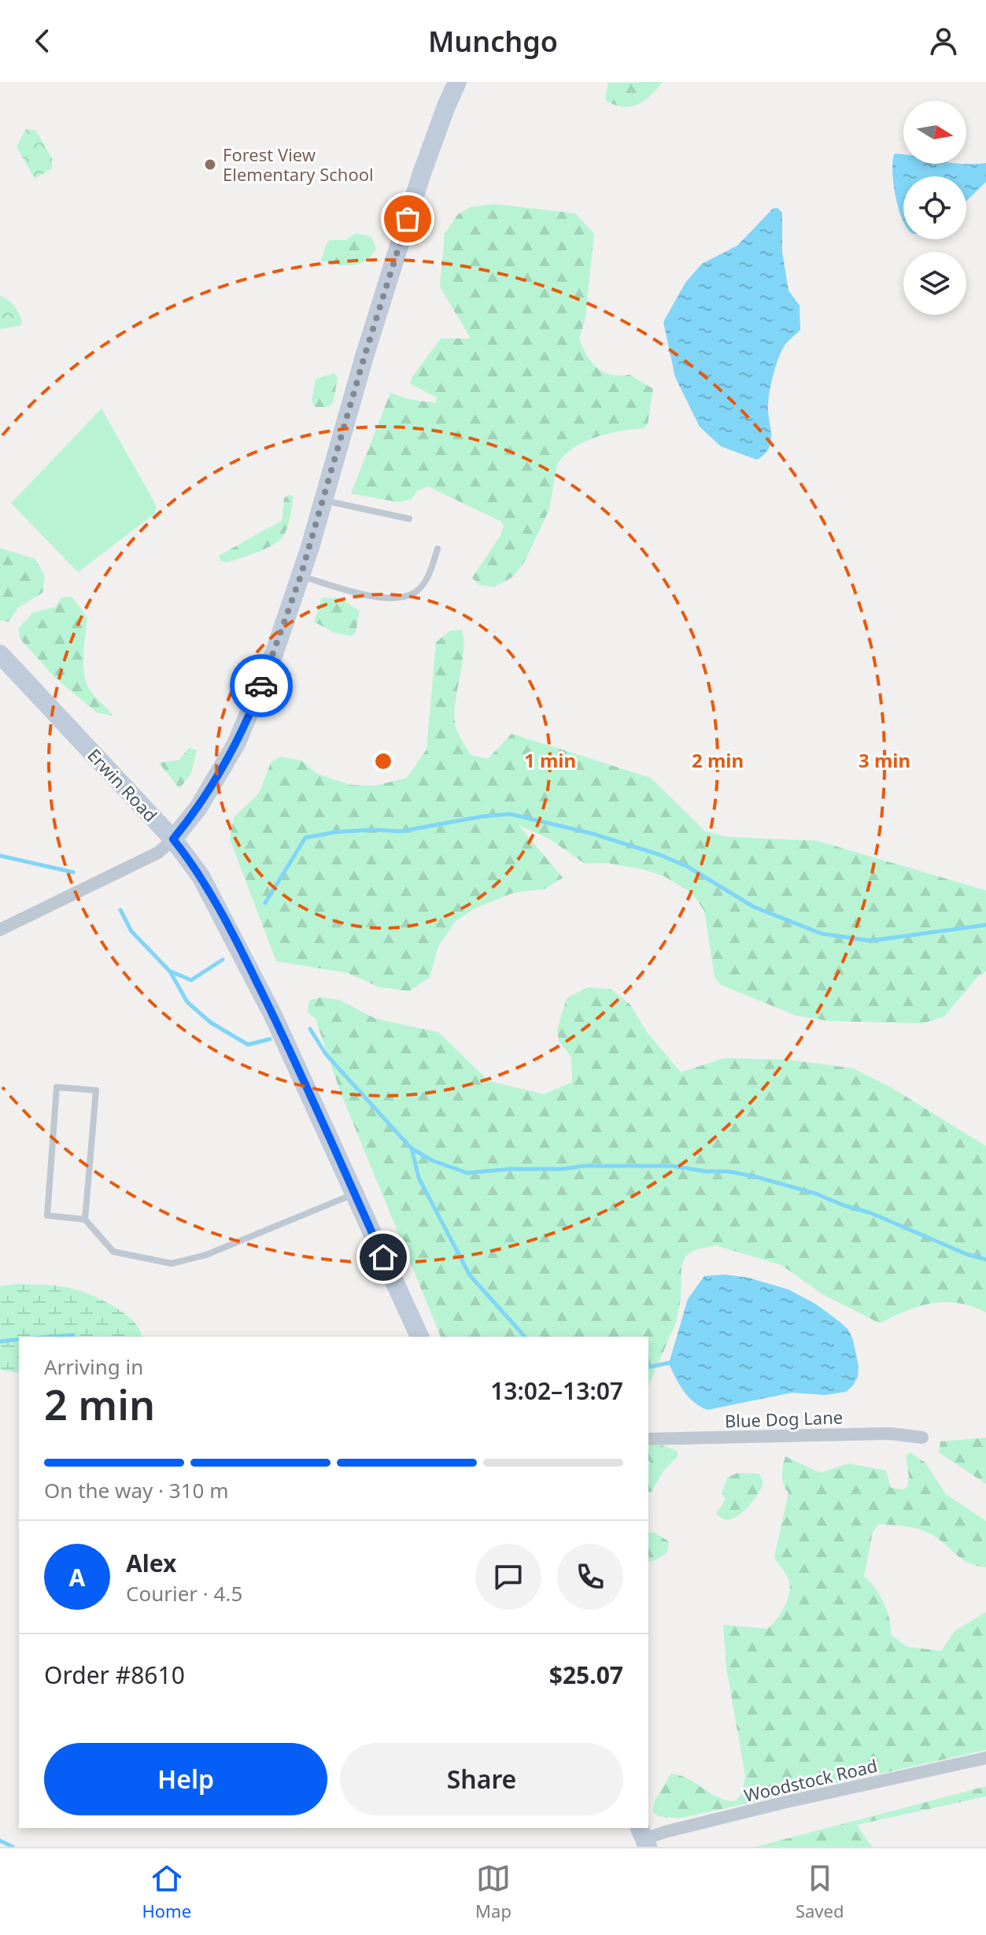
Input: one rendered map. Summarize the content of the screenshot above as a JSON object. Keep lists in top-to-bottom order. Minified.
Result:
{"streets":{"street":["Erwin Road","Blue Dog Lane","Woodstock Road"]},"places":["Forest View Elementary School"],"north":"right","page":{"header":"Munchgo","heading":["2 min","Arriving in","13:02–13:07"],"panel":["Alex","Courier · 4.5","Order #8610","$25.07"],"bar":"On the way · 310 m","round":"A","buttons":["Help","Share"],"tabs":["Home","Map","Saved"]},"rings":["1 min","2 min","3 min"]}
